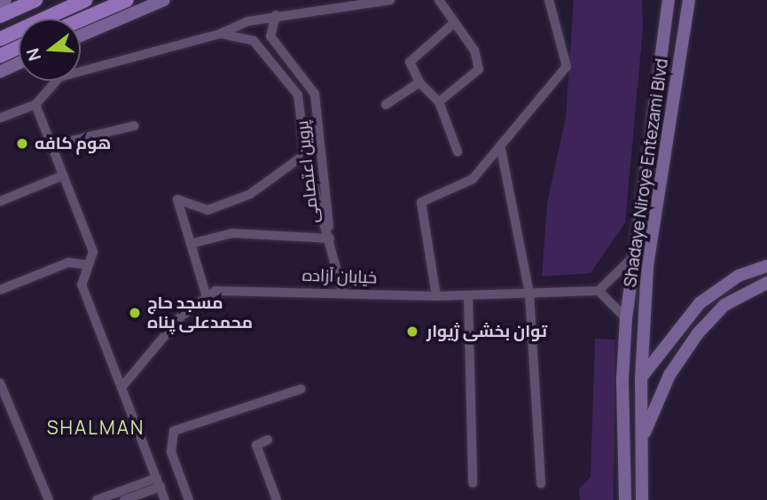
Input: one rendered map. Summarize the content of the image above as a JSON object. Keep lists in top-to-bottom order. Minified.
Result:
{"streets":{"main road":["Shadaye Niroye Entezami Blvd"],"street":["پروین اعتصامی","خیابان آزاده"]},"districts":["SHALMAN"],"places":["هوم کافه","مسجد حاج محمدعلی پناه","توان بخشی ژیوار"],"north":"left"}
